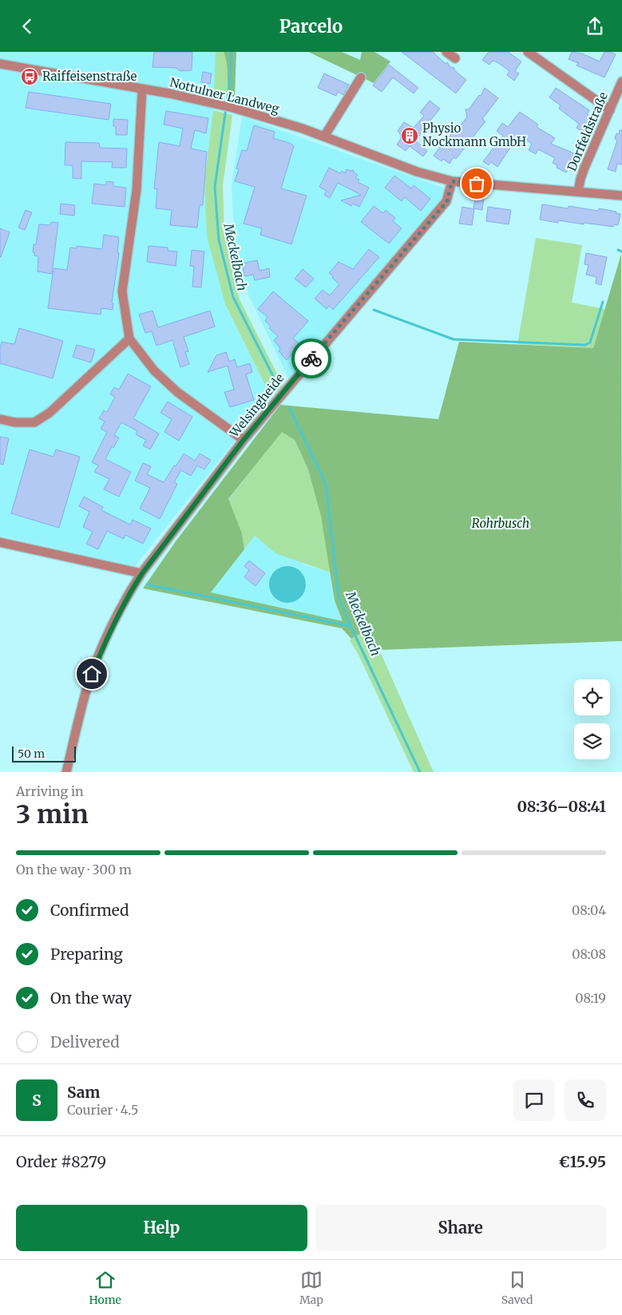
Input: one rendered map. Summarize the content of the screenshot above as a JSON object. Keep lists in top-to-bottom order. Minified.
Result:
{"streets":{"street":["Nottulner Landweg","Dorffeldstraße","Welsingheide"]},"crossings":[["Nottulner Landweg","Dorffeldstraße"],["Nottulner Landweg","Welsingheide"]],"water":["Meckelbach"],"parks":["Rohrbusch"],"places":{"bus stop":["Raiffeisenstraße"],"building":["Physio Nockmann GmbH"]},"scale_bar":"50 m","page":{"header":"Parcelo","scale":"50 m","heading":["3 min","Arriving in","08:36–08:41"],"panel":["Sam","Courier · 4.5","Order #8279","€15.95"],"bar":"On the way · 300 m","list":[["Confirmed","08:04"],["Preparing","08:08"],["On the way","08:19"],"Delivered"],"round":"S","buttons":["Help","Share"],"tabs":["Home","Map","Saved"]}}
